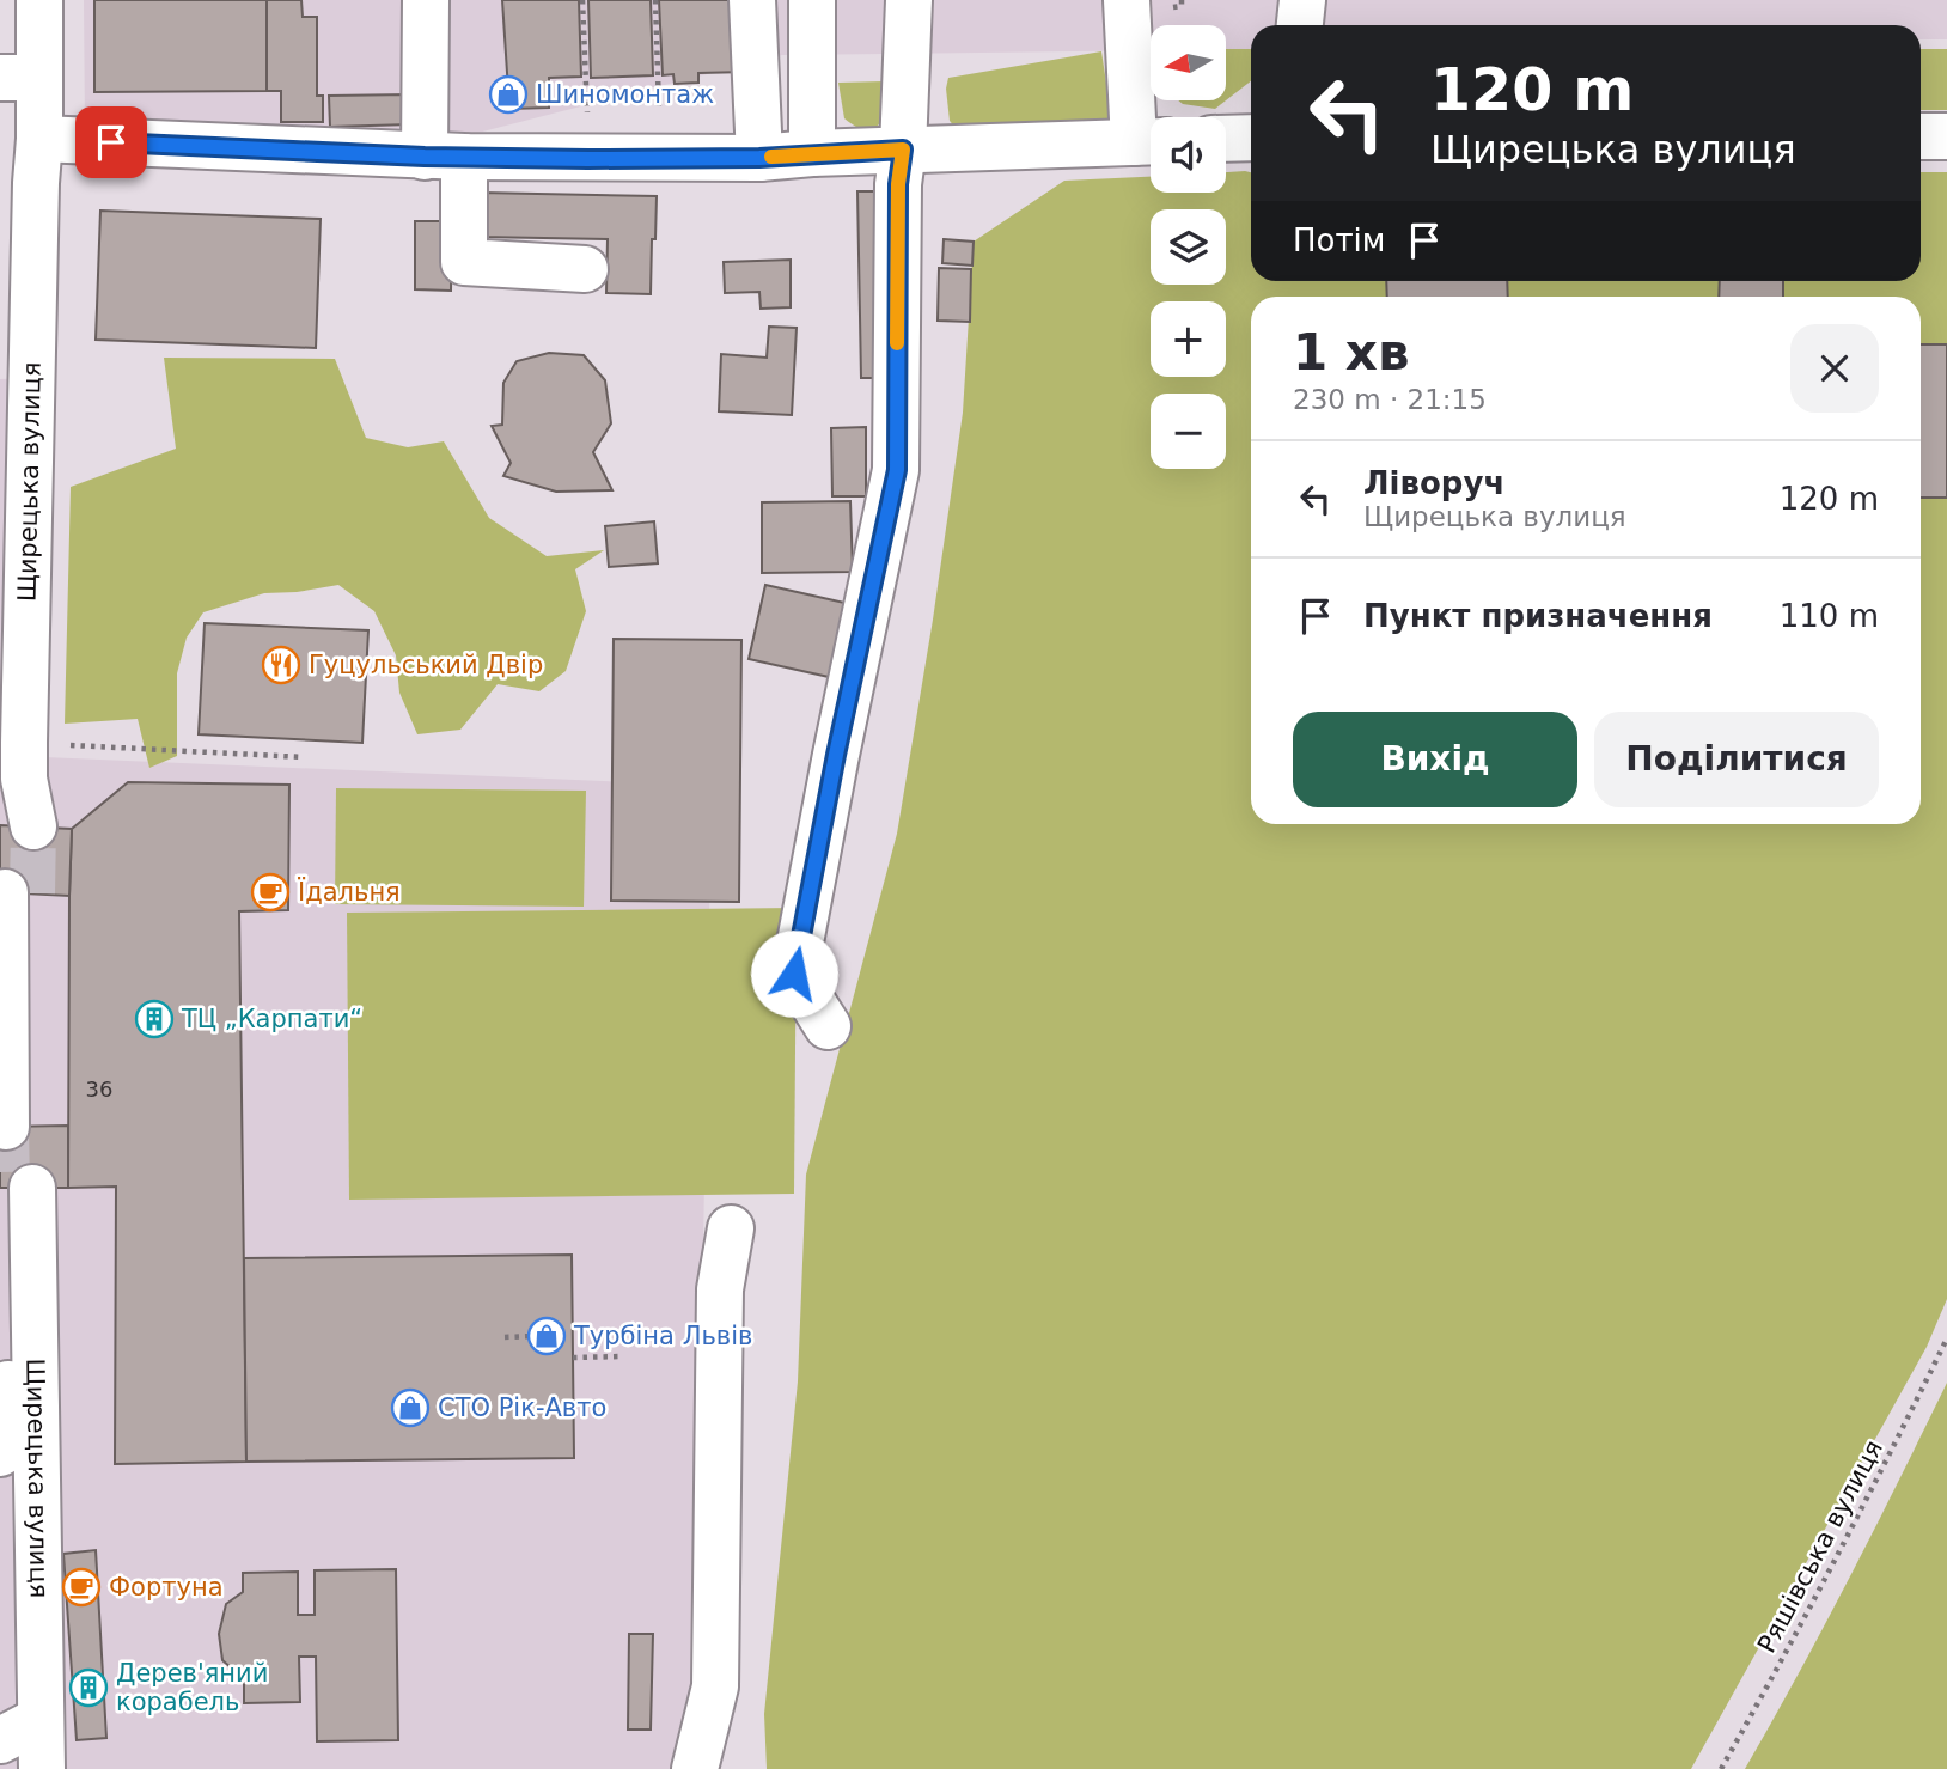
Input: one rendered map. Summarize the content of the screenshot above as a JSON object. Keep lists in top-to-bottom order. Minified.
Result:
{"streets":{"street":["Щирецька вулиця"],"path":["Ряшівська вулиця"]},"places":{"shop":["Шиномонтаж","Турбіна Львів","СТО Рік-Авто"],"restaurant":["Гуцульський Двір"],"cafe":["Їдальня","Фортуна"],"building":["ТЦ „Карпати“","Дерев'яний корабель"]},"house_numbers":["36"],"north":"left","page":{"map_buttons":["+","−"],"turn":["120 m","Щирецька вулиця"],"then":"Потім","heading":["1 хв","230 m · 21:15"],"list":[{"name":"Ліворуч","note":"Щирецька вулиця","value":"120 m"},{"name":"Пункт призначення","value":"110 m"}],"buttons":["Вихід","Поділитися"]}}
